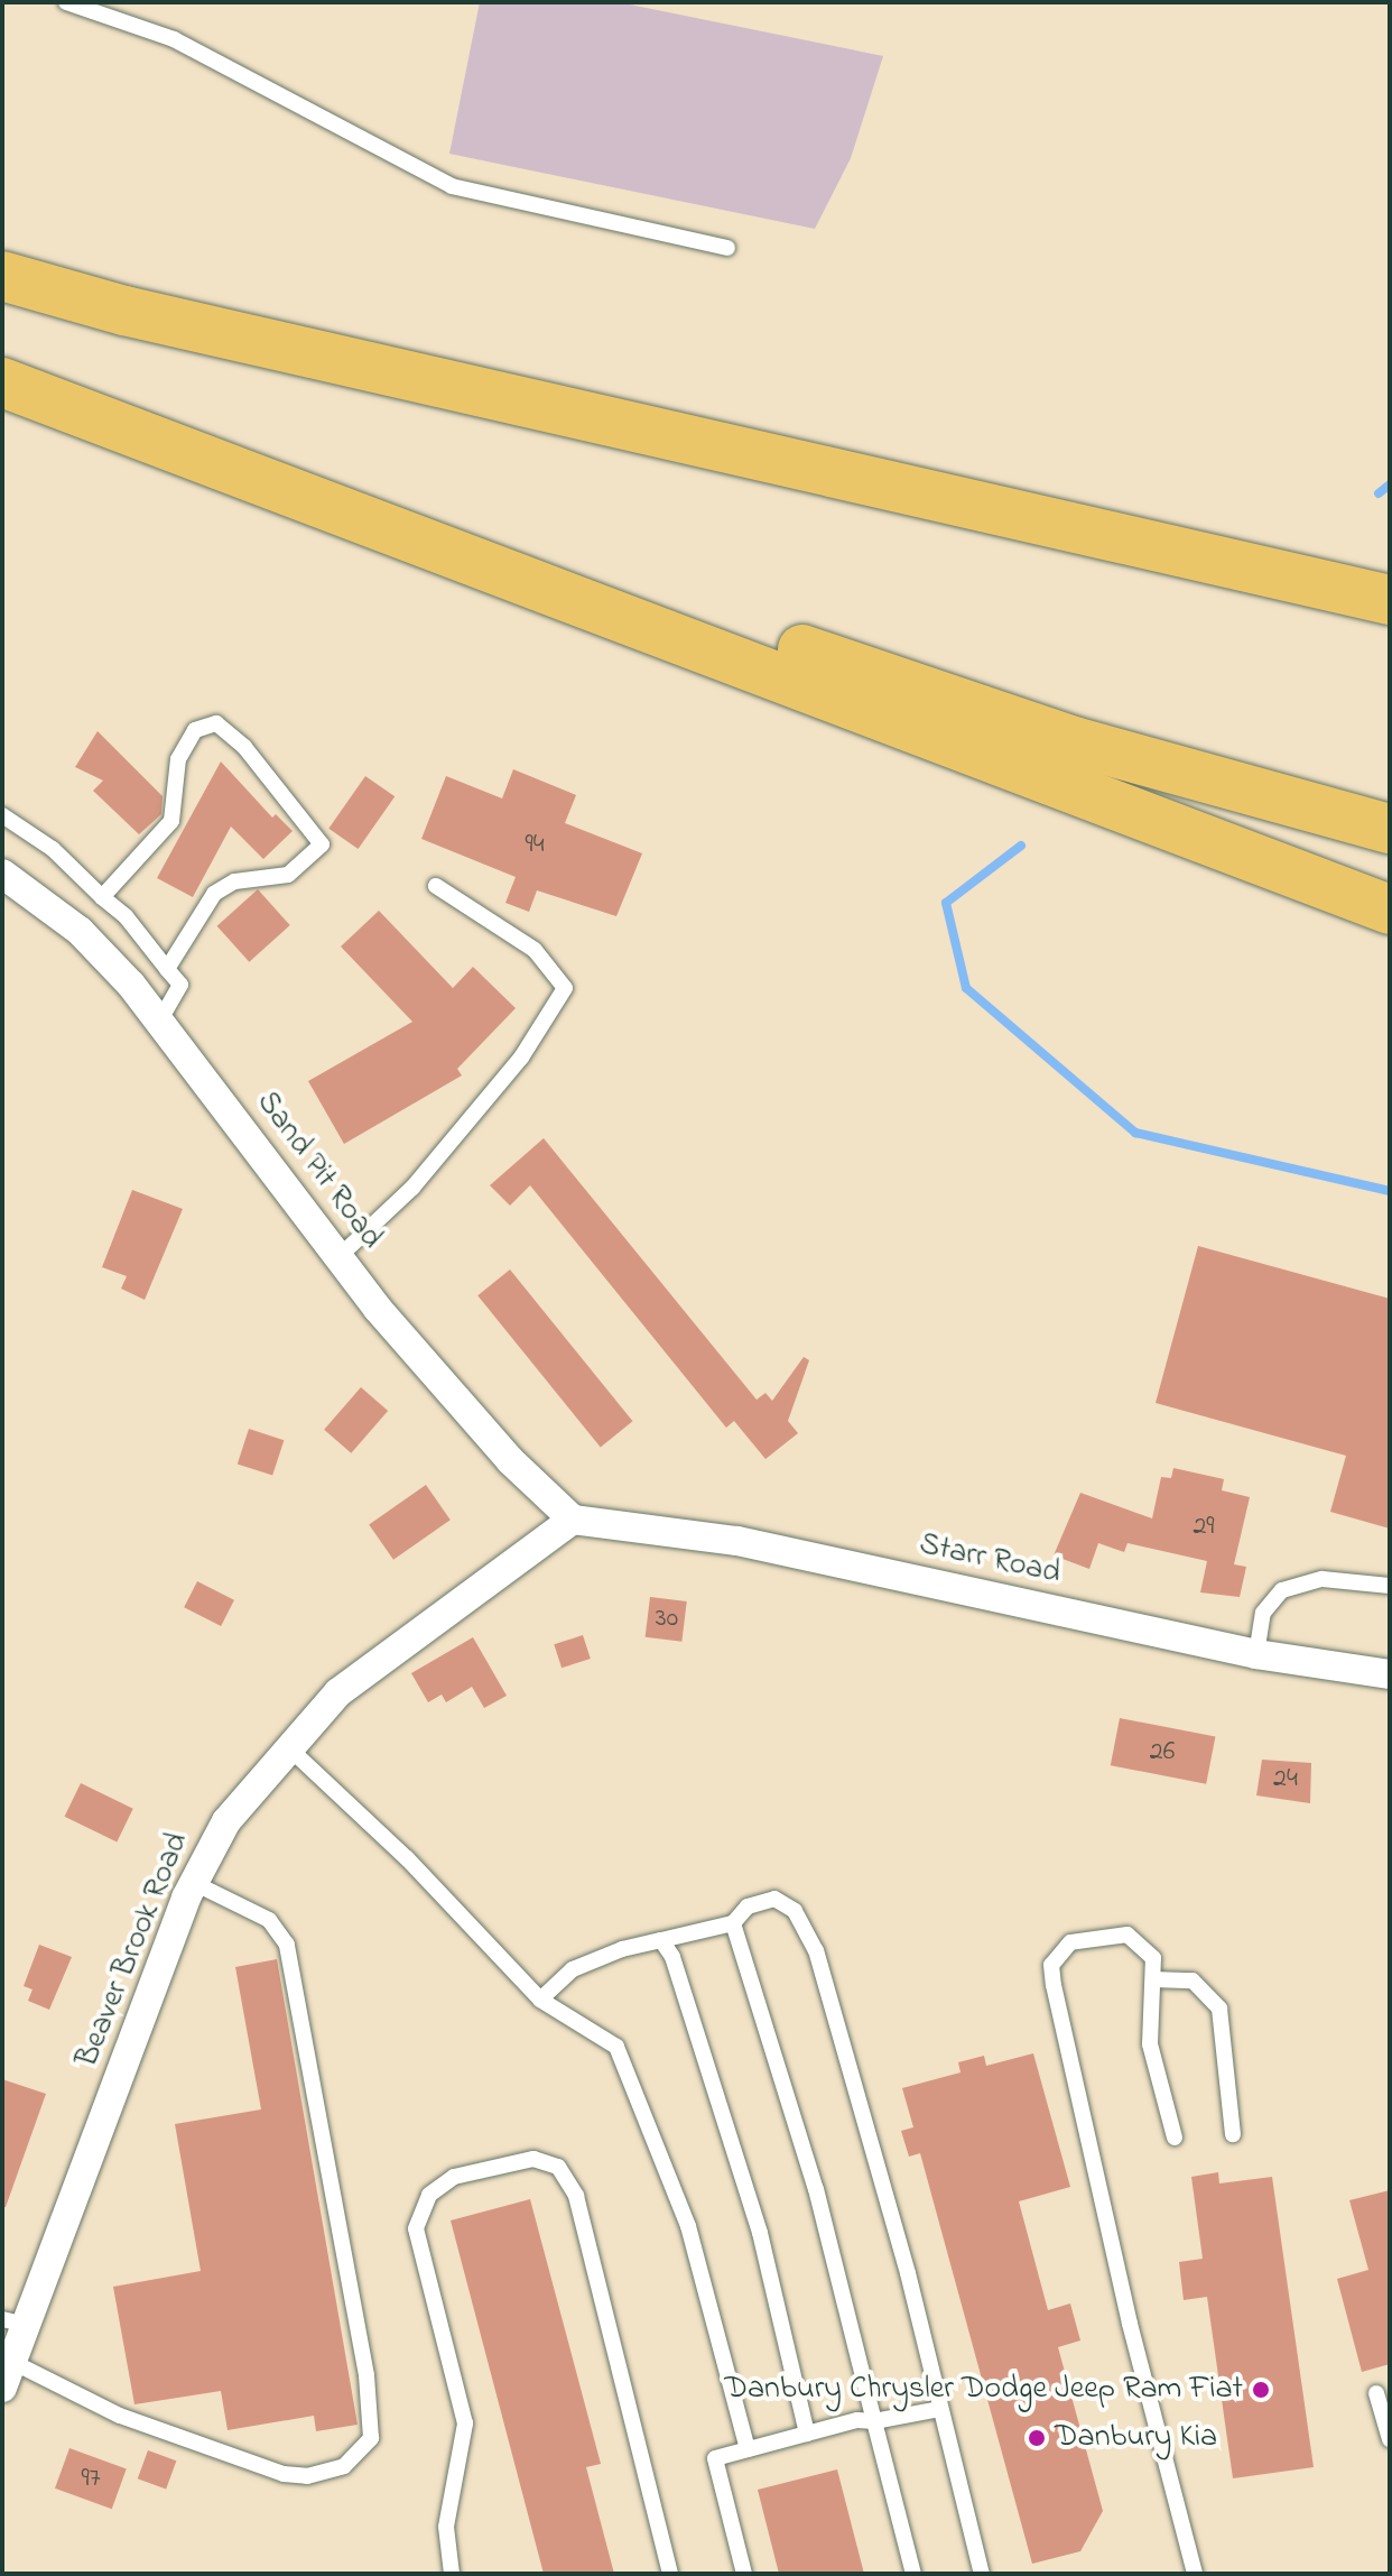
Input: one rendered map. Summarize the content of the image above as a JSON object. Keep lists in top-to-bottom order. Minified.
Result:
{"streets":{"street":["Sand Pit Road","Starr Road","Beaver Brook Road"]},"crossings":[["Sand Pit Road","Starr Road"],["Sand Pit Road","Beaver Brook Road"],["Starr Road","Beaver Brook Road"]],"places":["Danbury Chrysler Dodge Jeep Ram Fiat","Danbury Kia"],"house_numbers":["94","29","30","26","24","97"]}
